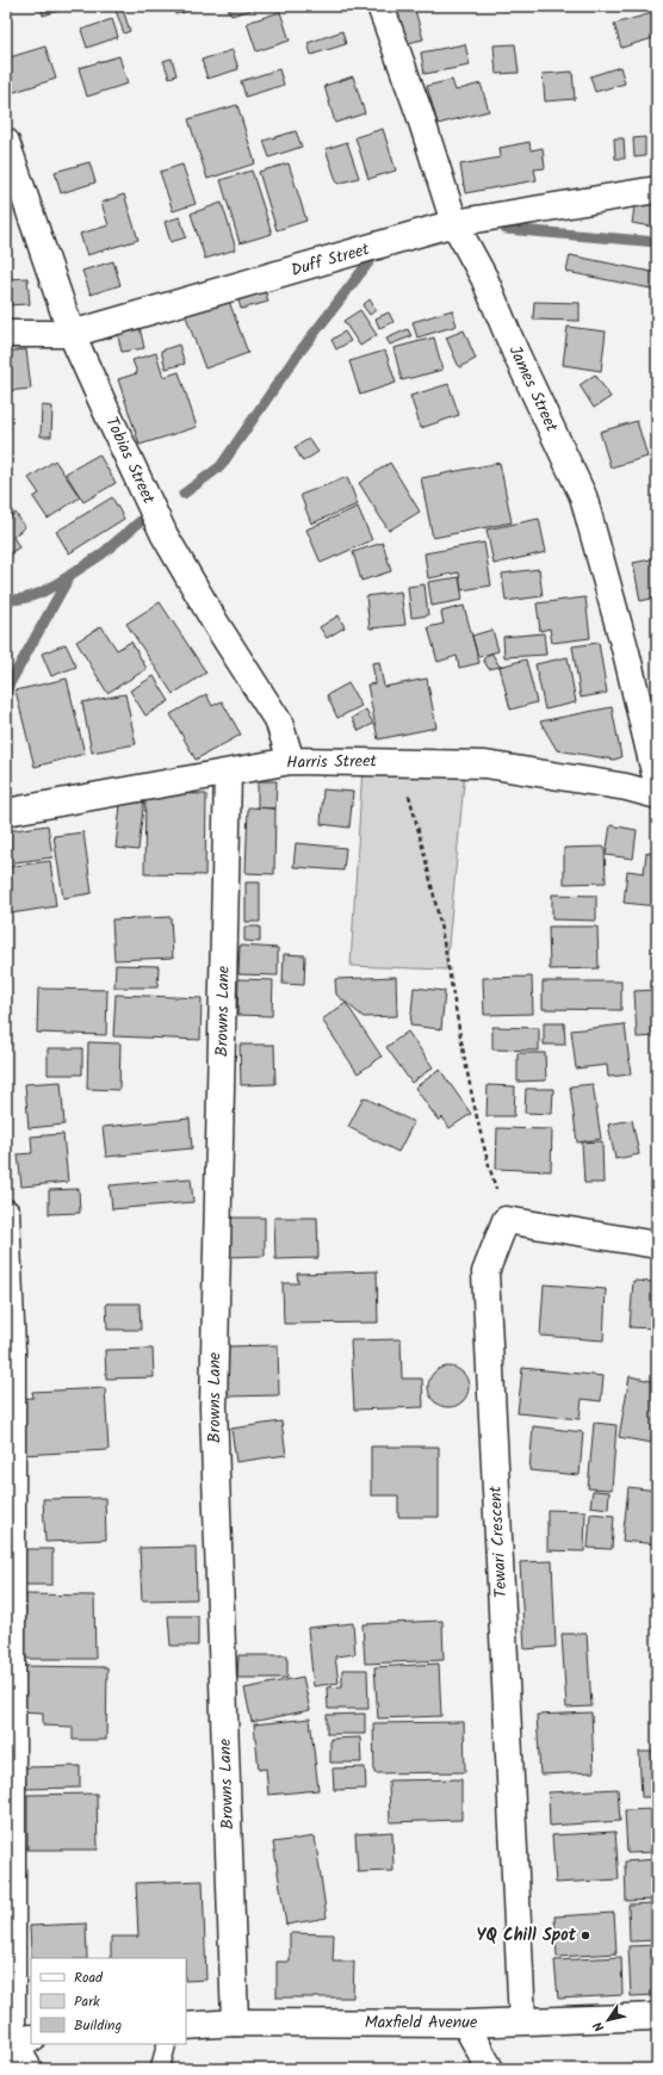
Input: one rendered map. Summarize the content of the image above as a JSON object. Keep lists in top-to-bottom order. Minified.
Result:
{"streets":{"street":["Duff Street","James Street","Tobias Street","Harris Street","Browns Lane","Tewari Crescent","Maxfield Avenue"]},"crossings":[["Duff Street","James Street"],["Duff Street","Tobias Street"],["Tobias Street","Harris Street"],["Harris Street","Browns Lane"],["Browns Lane","Maxfield Avenue"],["Tewari Crescent","Maxfield Avenue"]],"places":["YQ Chill Spot"],"legend":["Road","Park","Building"],"north":"bottom left"}
